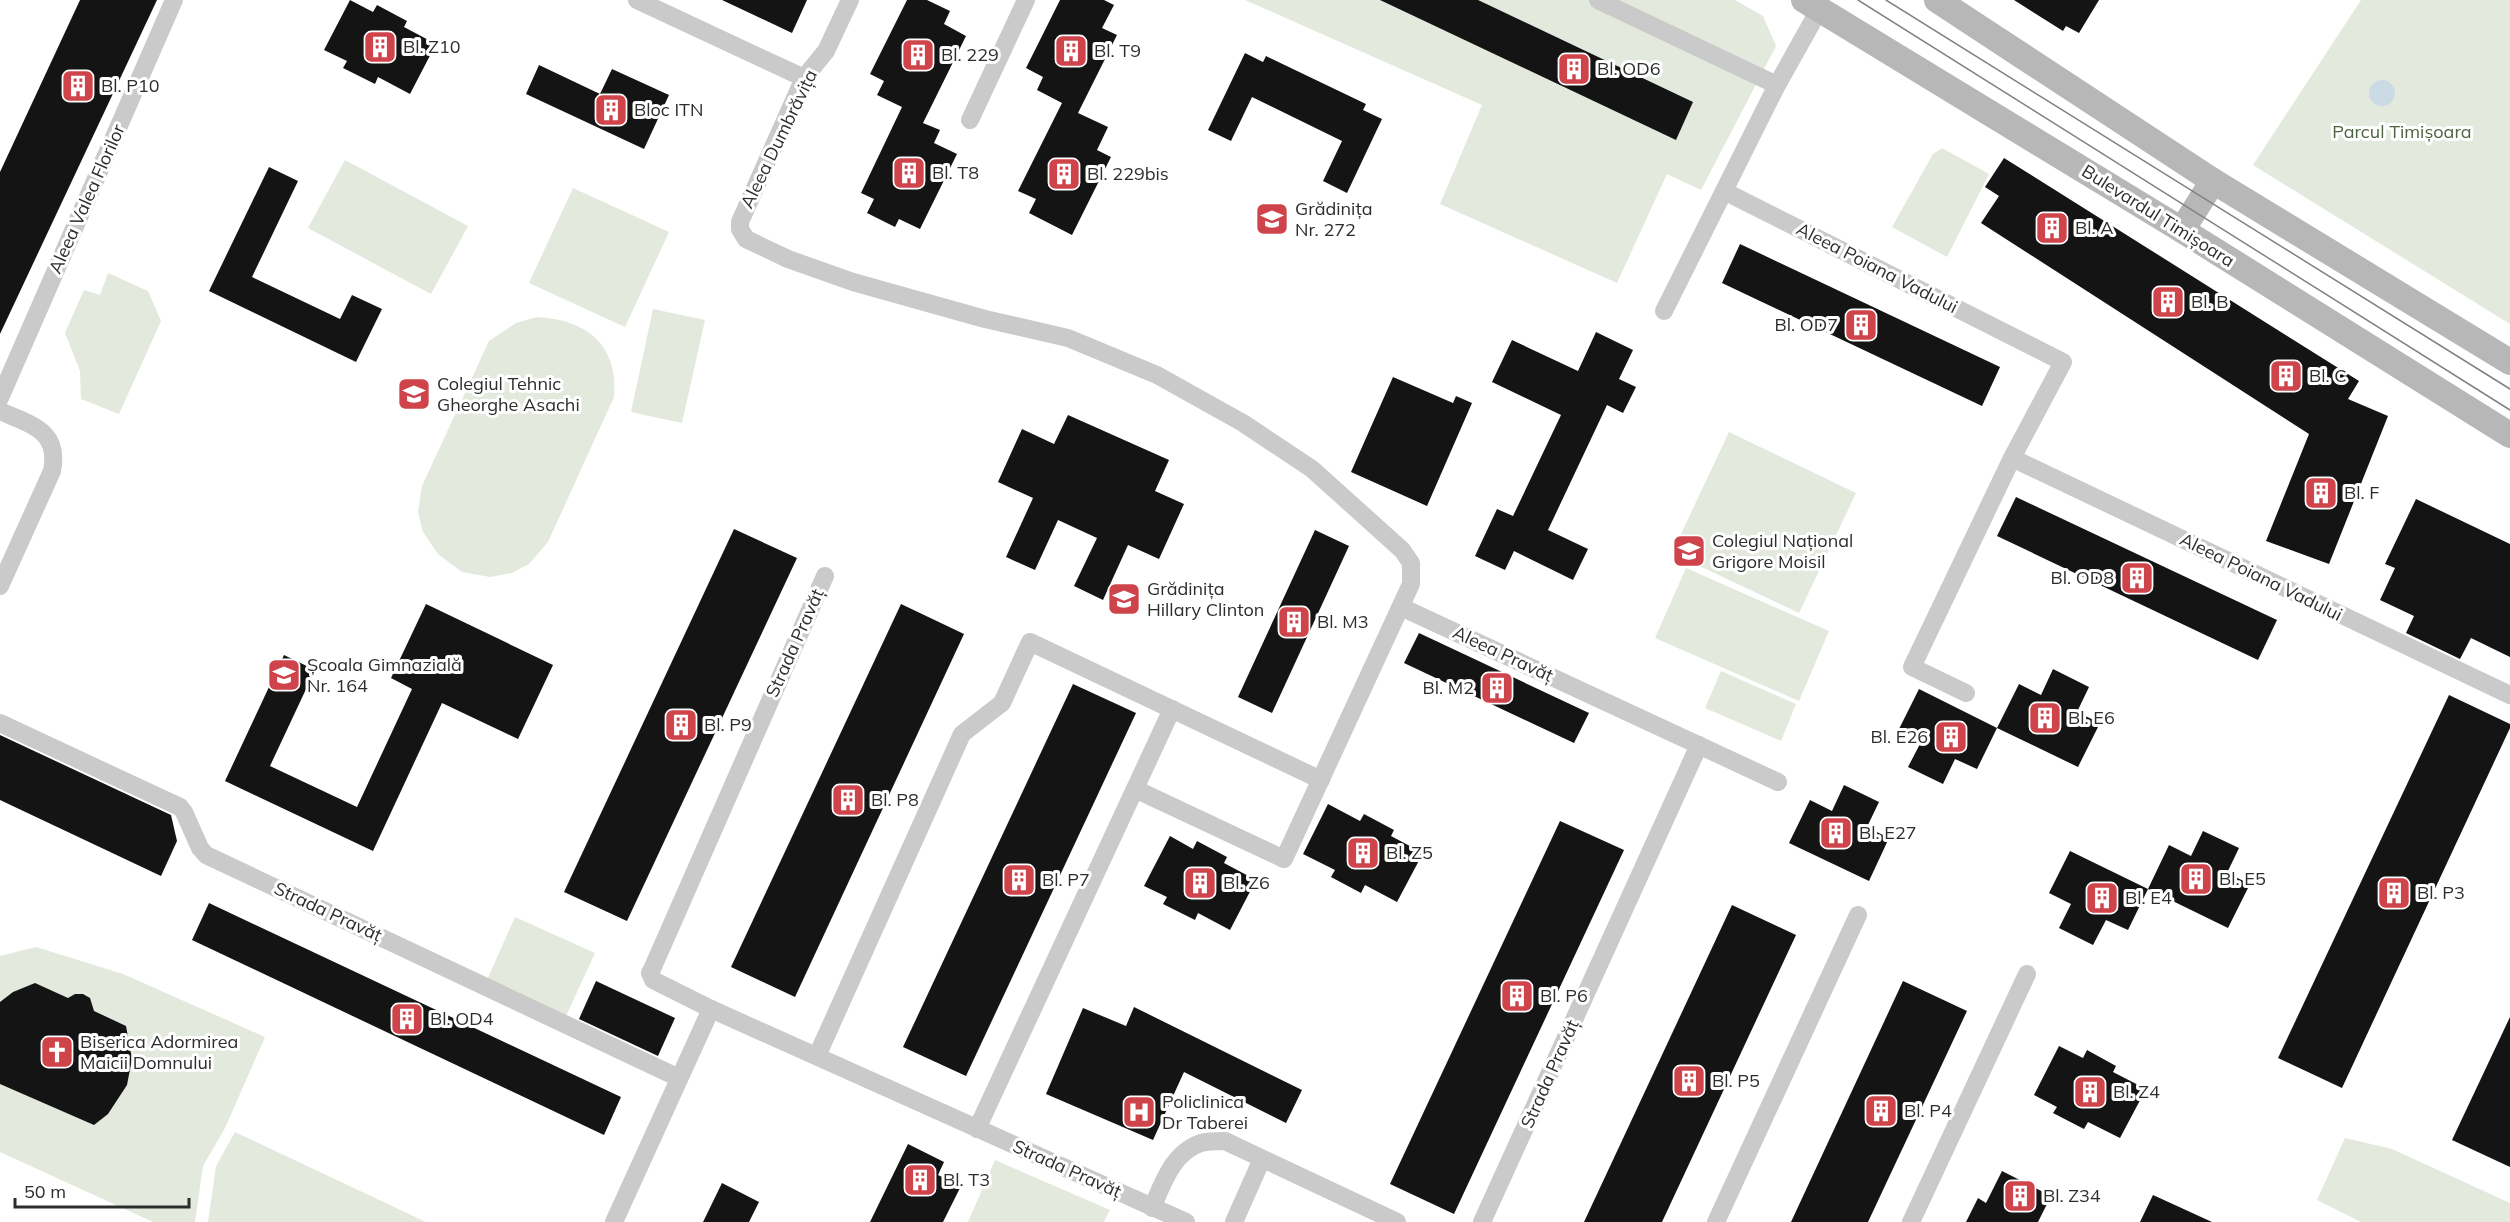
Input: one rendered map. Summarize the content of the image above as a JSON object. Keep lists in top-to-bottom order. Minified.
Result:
{"streets":{"main road":["Bulevardul Timișoara"],"street":["Aleea Dumbrăvița","Aleea Valea Florilor","Aleea Poiana Vadului","Strada Pravăț","Aleea Pravăț"]},"crossings":[["Aleea Dumbrăvița","Aleea Pravăț"],["Strada Pravăț","Aleea Pravăț"]],"parks":["Parcul Timișoara"],"places":{"building":["Bl. Z10","Bl. T9","Bl. 229","Bl. OD6","Bl. P10","Bloc ITN","Bl. T8","Bl. 229bis","Bl. A","Bl. B","Bl. OD7","Bl. C","Bl. F","Bl. OD8","Bl. M3","Bl. M2","Bl. E6","Bl. P9","Bl. E26","Bl. P8","Bl. E27","Bl. Z5","Bl. E5","Bl. P7","Bl. Z6","Bl. P3","Bl. E4","Bl. P6","Bl. OD4","Bl. P5","Bl. Z4","Bl. P4","Bl. T3","Bl. Z34"],"school or university":["Grădinița Nr. 272","Colegiul Tehnic Gheorghe Asachi","Colegiul Național Grigore Moisil","Grădinița Hillary Clinton","Școala Gimnazială Nr. 164"],"church":["Biserica Adormirea Maicii Domnului"],"hospital":["Policlinica Dr Taberei"]},"scale_bar":"50 m"}
